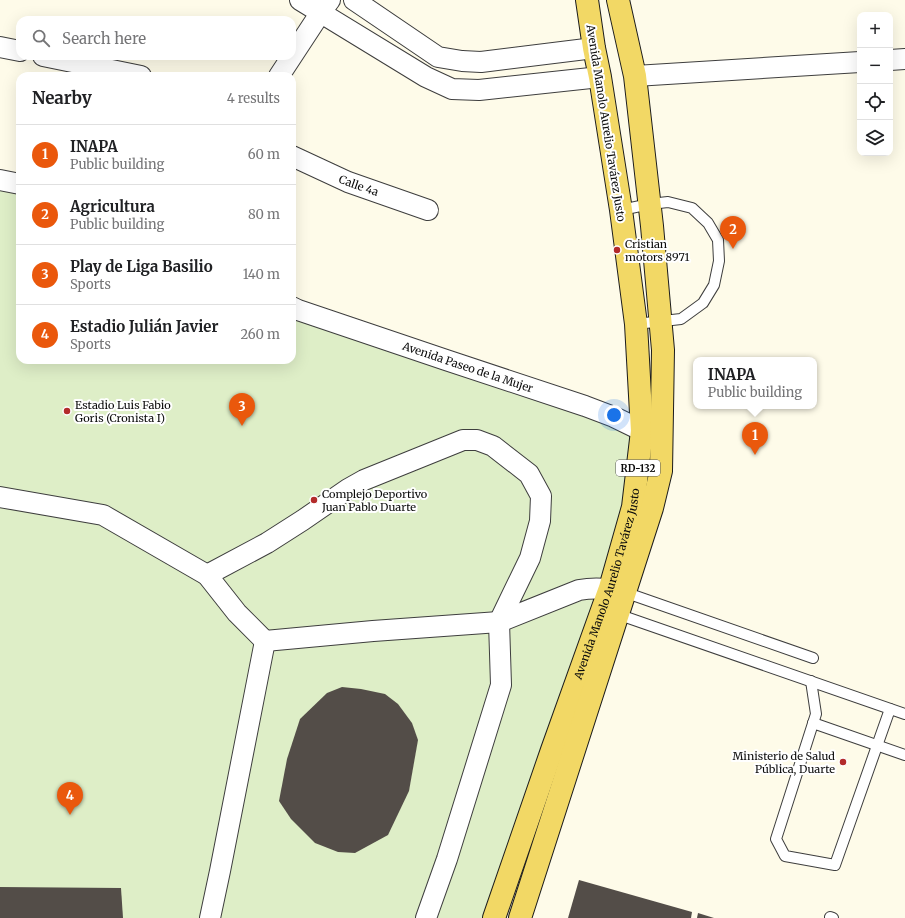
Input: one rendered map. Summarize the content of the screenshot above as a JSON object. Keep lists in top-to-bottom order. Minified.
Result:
{"streets":{"main road":["Avenida Manolo Aurelio Tavárez Justo","RD-132"],"street":["Calle 4a","Avenida Paseo de la Mujer"]},"crossings":[["Avenida Manolo Aurelio Tavárez Justo","Avenida Paseo de la Mujer"]],"places":["Cristian motors 8971","Estadio Luis Fabio Goris (Cronista I)","Complejo Deportivo Juan Pablo Duarte","Ministerio de Salud Pública, Duarte"],"page":{"map_buttons":["+","−"],"search":"Search here","heading":["Nearby","4 results"],"list":[{"mark":"1","name":"INAPA","note":"Public building","value":"60 m"},{"mark":"2","name":"Agricultura","note":"Public building","value":"80 m"},{"mark":"3","name":"Play de Liga Basilio","note":"Sports","value":"140 m"},{"mark":"4","name":"Estadio Julián Javier","note":"Sports","value":"260 m"}],"pins":["2","3","1","4"],"popup":["INAPA","Public building"]}}
